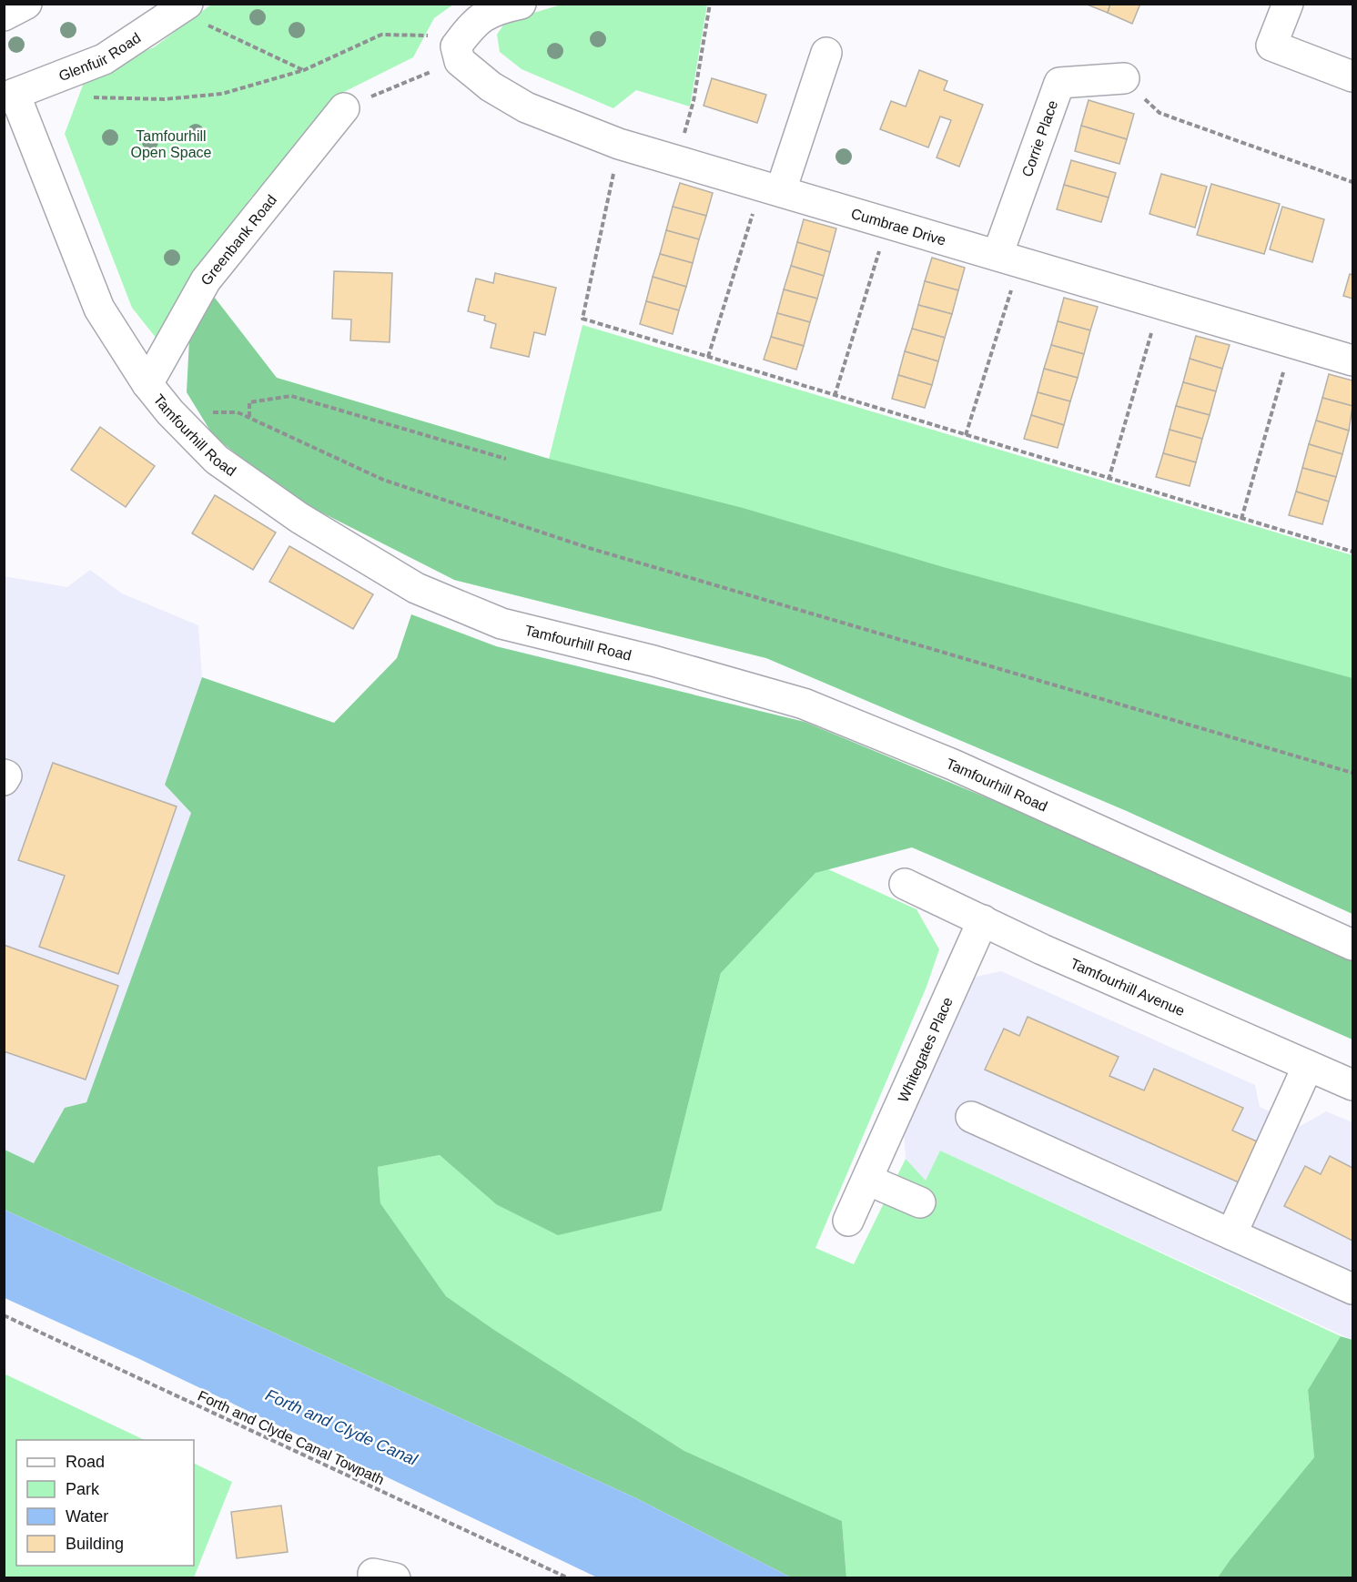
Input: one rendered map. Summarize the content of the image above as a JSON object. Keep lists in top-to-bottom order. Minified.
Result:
{"streets":{"street":["Glenfuir Road","Corrie Place","Cumbrae Drive","Greenbank Road","Tamfourhill Road","Tamfourhill Avenue","Whitegates Place"],"path":["Forth and Clyde Canal Towpath"]},"crossings":[["Glenfuir Road","Tamfourhill Road"],["Corrie Place","Cumbrae Drive"],["Greenbank Road","Tamfourhill Road"],["Tamfourhill Avenue","Whitegates Place"]],"water":["Forth and Clyde Canal"],"parks":["Tamfourhill Open Space"],"legend":["Road","Park","Water","Building"]}
